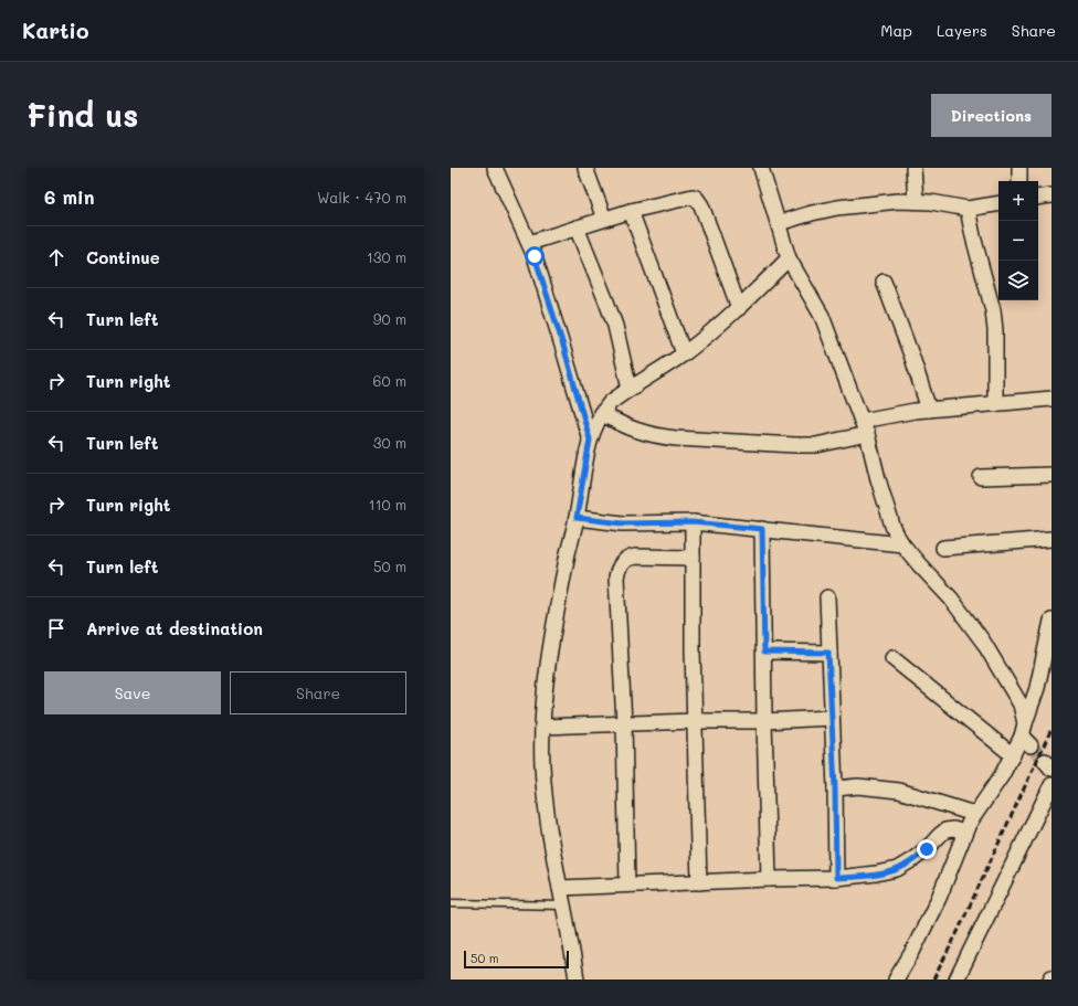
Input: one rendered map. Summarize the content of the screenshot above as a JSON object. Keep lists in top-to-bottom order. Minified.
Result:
{"scale_bar":"50 m","page":{"header":"Kartio","nav":["Map","Layers","Share"],"buttons":["Directions",["Save","Share"]],"title":"Find us","heading":["6 min","Walk · 470 m"],"map_buttons":["+","−"],"list":[["Continue","130 m"],["Turn left","90 m"],["Turn right","60 m"],["Turn left","30 m"],["Turn right","110 m"],["Turn left","50 m"],"Arrive at destination"],"scale":"50 m"}}
